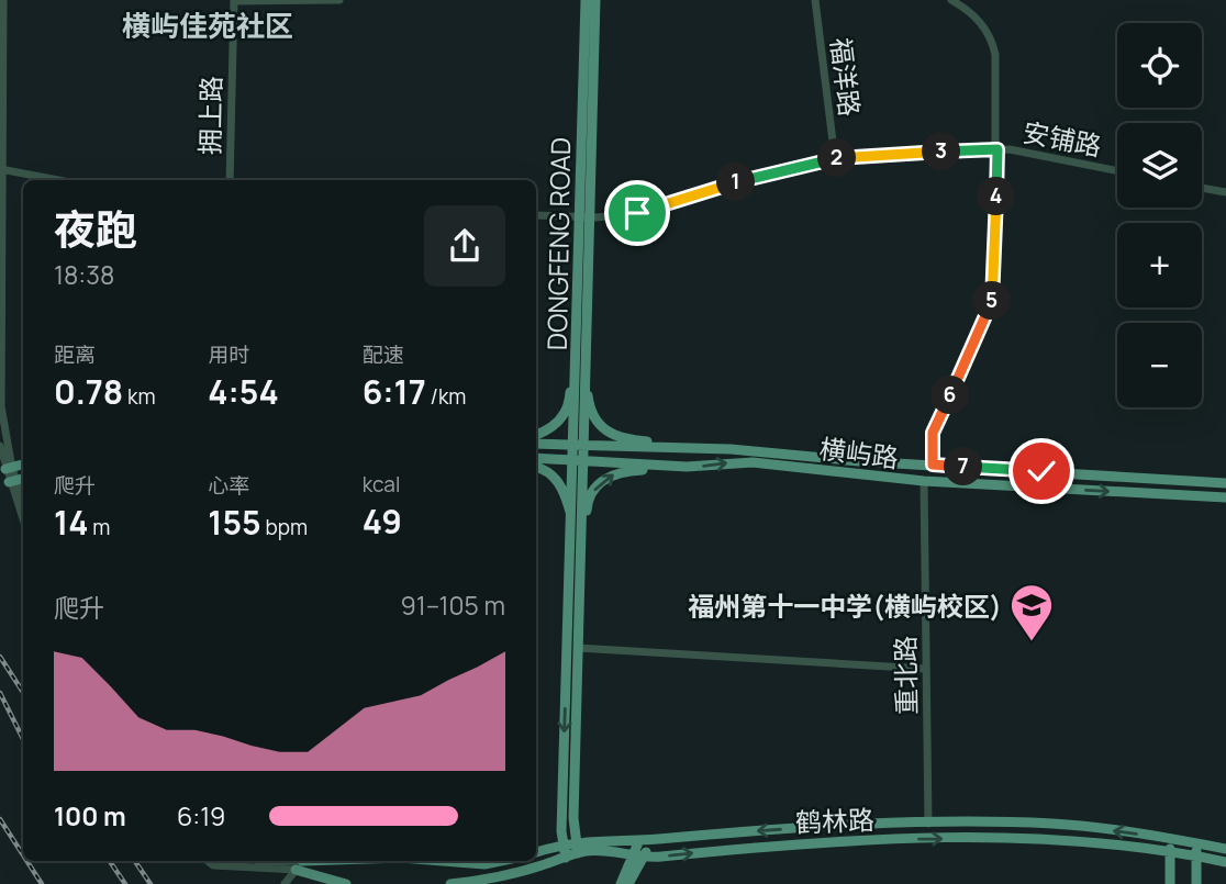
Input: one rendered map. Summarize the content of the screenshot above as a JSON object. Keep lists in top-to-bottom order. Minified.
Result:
{"streets":{"main road":["DONGFENG ROAD","横屿路","鹤林路"],"street":["福洋路","拥上路","安铺路","重北路"]},"crossings":[["福洋路","安铺路"],["安铺路","DONGFENG ROAD"],["DONGFENG ROAD","横屿路"],["DONGFENG ROAD","鹤林路"],["横屿路","重北路"],["重北路","鹤林路"]],"districts":["横屿佳苑社区"],"places":{"school or university":["福州第十一中学(横屿校区)"]},"page":{"map_buttons":["+","−"],"pins":["3","2","1","4","5","6","7"],"heading":["夜跑","18:38"],"stats":[["距离","0.78 km"],["用时","4:54"],["配速","6:17 /km"],["爬升","14 m"],["心率","155 bpm"],["kcal","49"]],"chart":["爬升","91–105 m"],"list":[{"name":"100 m","note":"6:19"}]}}
